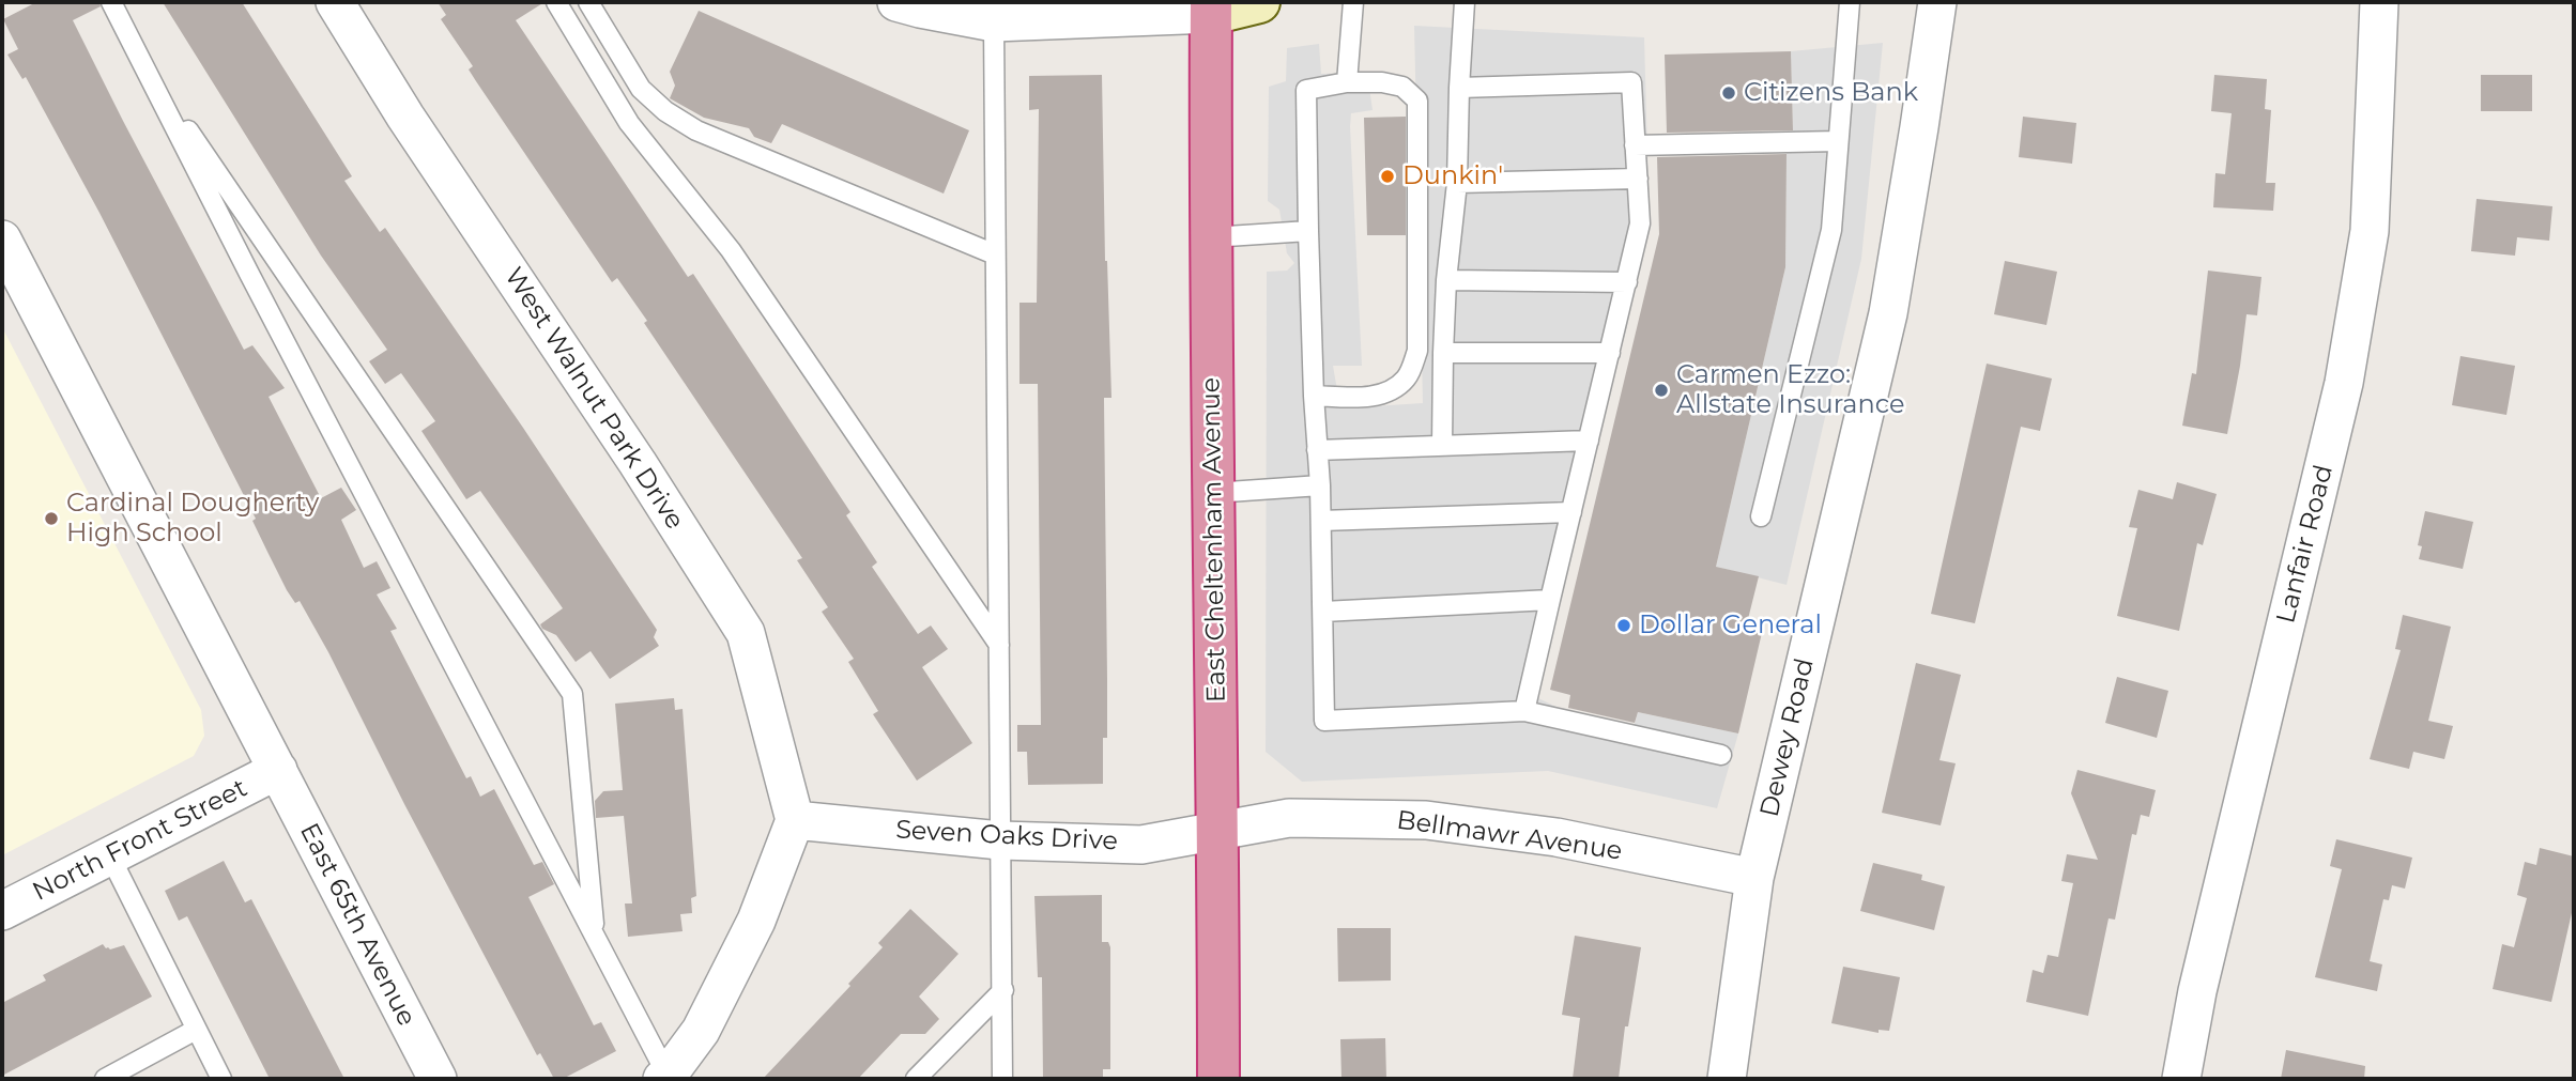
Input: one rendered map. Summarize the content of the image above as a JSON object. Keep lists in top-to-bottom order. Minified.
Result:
{"streets":{"highway":["East Cheltenham Avenue"],"street":["West Walnut Park Drive","Lanfair Road","Dewey Road","Seven Oaks Drive","Bellmawr Avenue","North Front Street","East 65th Avenue"]},"crossings":[["West Walnut Park Drive","Seven Oaks Drive"],["East Cheltenham Avenue","Seven Oaks Drive"],["East Cheltenham Avenue","Bellmawr Avenue"],["Dewey Road","Bellmawr Avenue"],["Seven Oaks Drive","Bellmawr Avenue"],["North Front Street","East 65th Avenue"]],"places":["Citizens Bank","Dunkin'","Carmen Ezzo: Allstate Insurance","Cardinal Dougherty High School","Dollar General"]}
